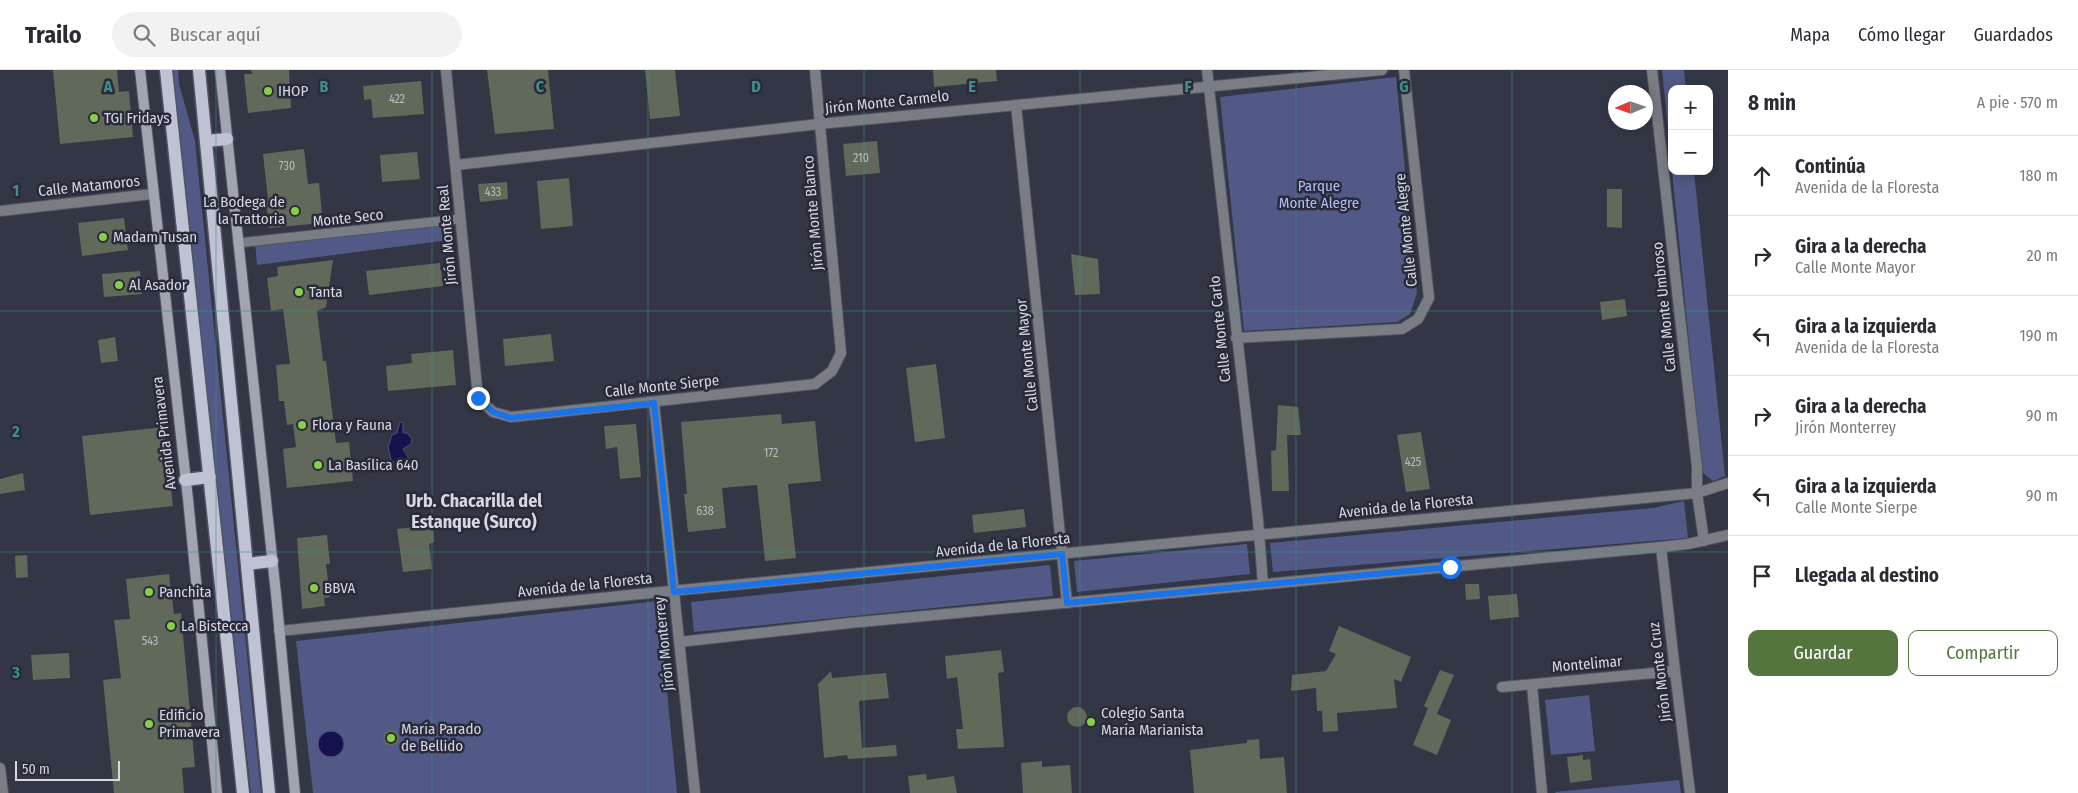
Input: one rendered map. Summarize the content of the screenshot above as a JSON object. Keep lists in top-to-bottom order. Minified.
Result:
{"streets":{"main road":["Avenida Primavera"],"street":["Jirón Monte Carmelo","Calle Matamoros","Jirón Monte Blanco","Monte Seco","Calle Monte Alegre","Jirón Monte Real","Calle Monte Umbroso","Calle Monte Carlo","Calle Monte Mayor","Calle Monte Sierpe","Avenida de la Floresta","Jirón Monterrey","Montelimar","Jirón Monte Cruz"]},"crossings":[["Jirón Monte Carmelo","Jirón Monte Blanco"],["Jirón Monte Carmelo","Jirón Monte Real"],["Jirón Monte Carmelo","Calle Monte Carlo"],["Jirón Monte Carmelo","Calle Monte Mayor"],["Calle Matamoros","Avenida Primavera"],["Jirón Monte Blanco","Calle Monte Sierpe"],["Monte Seco","Jirón Monte Real"],["Calle Monte Alegre","Calle Monte Carlo"],["Jirón Monte Real","Calle Monte Sierpe"],["Calle Monte Umbroso","Avenida de la Floresta"],["Calle Monte Carlo","Avenida de la Floresta"],["Calle Monte Mayor","Avenida de la Floresta"],["Calle Monte Sierpe","Jirón Monterrey"],["Avenida de la Floresta","Jirón Monterrey"],["Montelimar","Jirón Monte Cruz"]],"districts":["Urb. Chacarilla del Estanque (Surco)"],"parks":["Parque Monte Alegre"],"places":["IHOP","TGI Fridays","La Bodega de la Trattoria","Madam Tusan","Al Asador","Tanta","Flora y Fauna","La Basílica 640","BBVA","Panchita","La Bistecca","Colegio Santa María Marianista","Edificio Primavera","María Parado de Bellido"],"house_numbers":["422","210","730","433","172","425","638","543"],"scale_bar":"50 m","north":"left","page":{"header":"Trailo","search":"Buscar aquí","nav":["Mapa","Cómo llegar","Guardados"],"heading":["8 min","A pie · 570 m"],"map_buttons":["+","−"],"list":[["Continúa","Avenida de la Floresta","180 m"],["Gira a la derecha","Calle Monte Mayor","20 m"],["Gira a la izquierda","Avenida de la Floresta","190 m"],["Gira a la derecha","Jirón Monterrey","90 m"],["Gira a la izquierda","Calle Monte Sierpe","90 m"],"Llegada al destino"],"buttons":["Guardar","Compartir"],"scale":"50 m"},"grid":{"columns":["A","B","C","D","E","F","G"],"rows":["1","2","3"]}}
